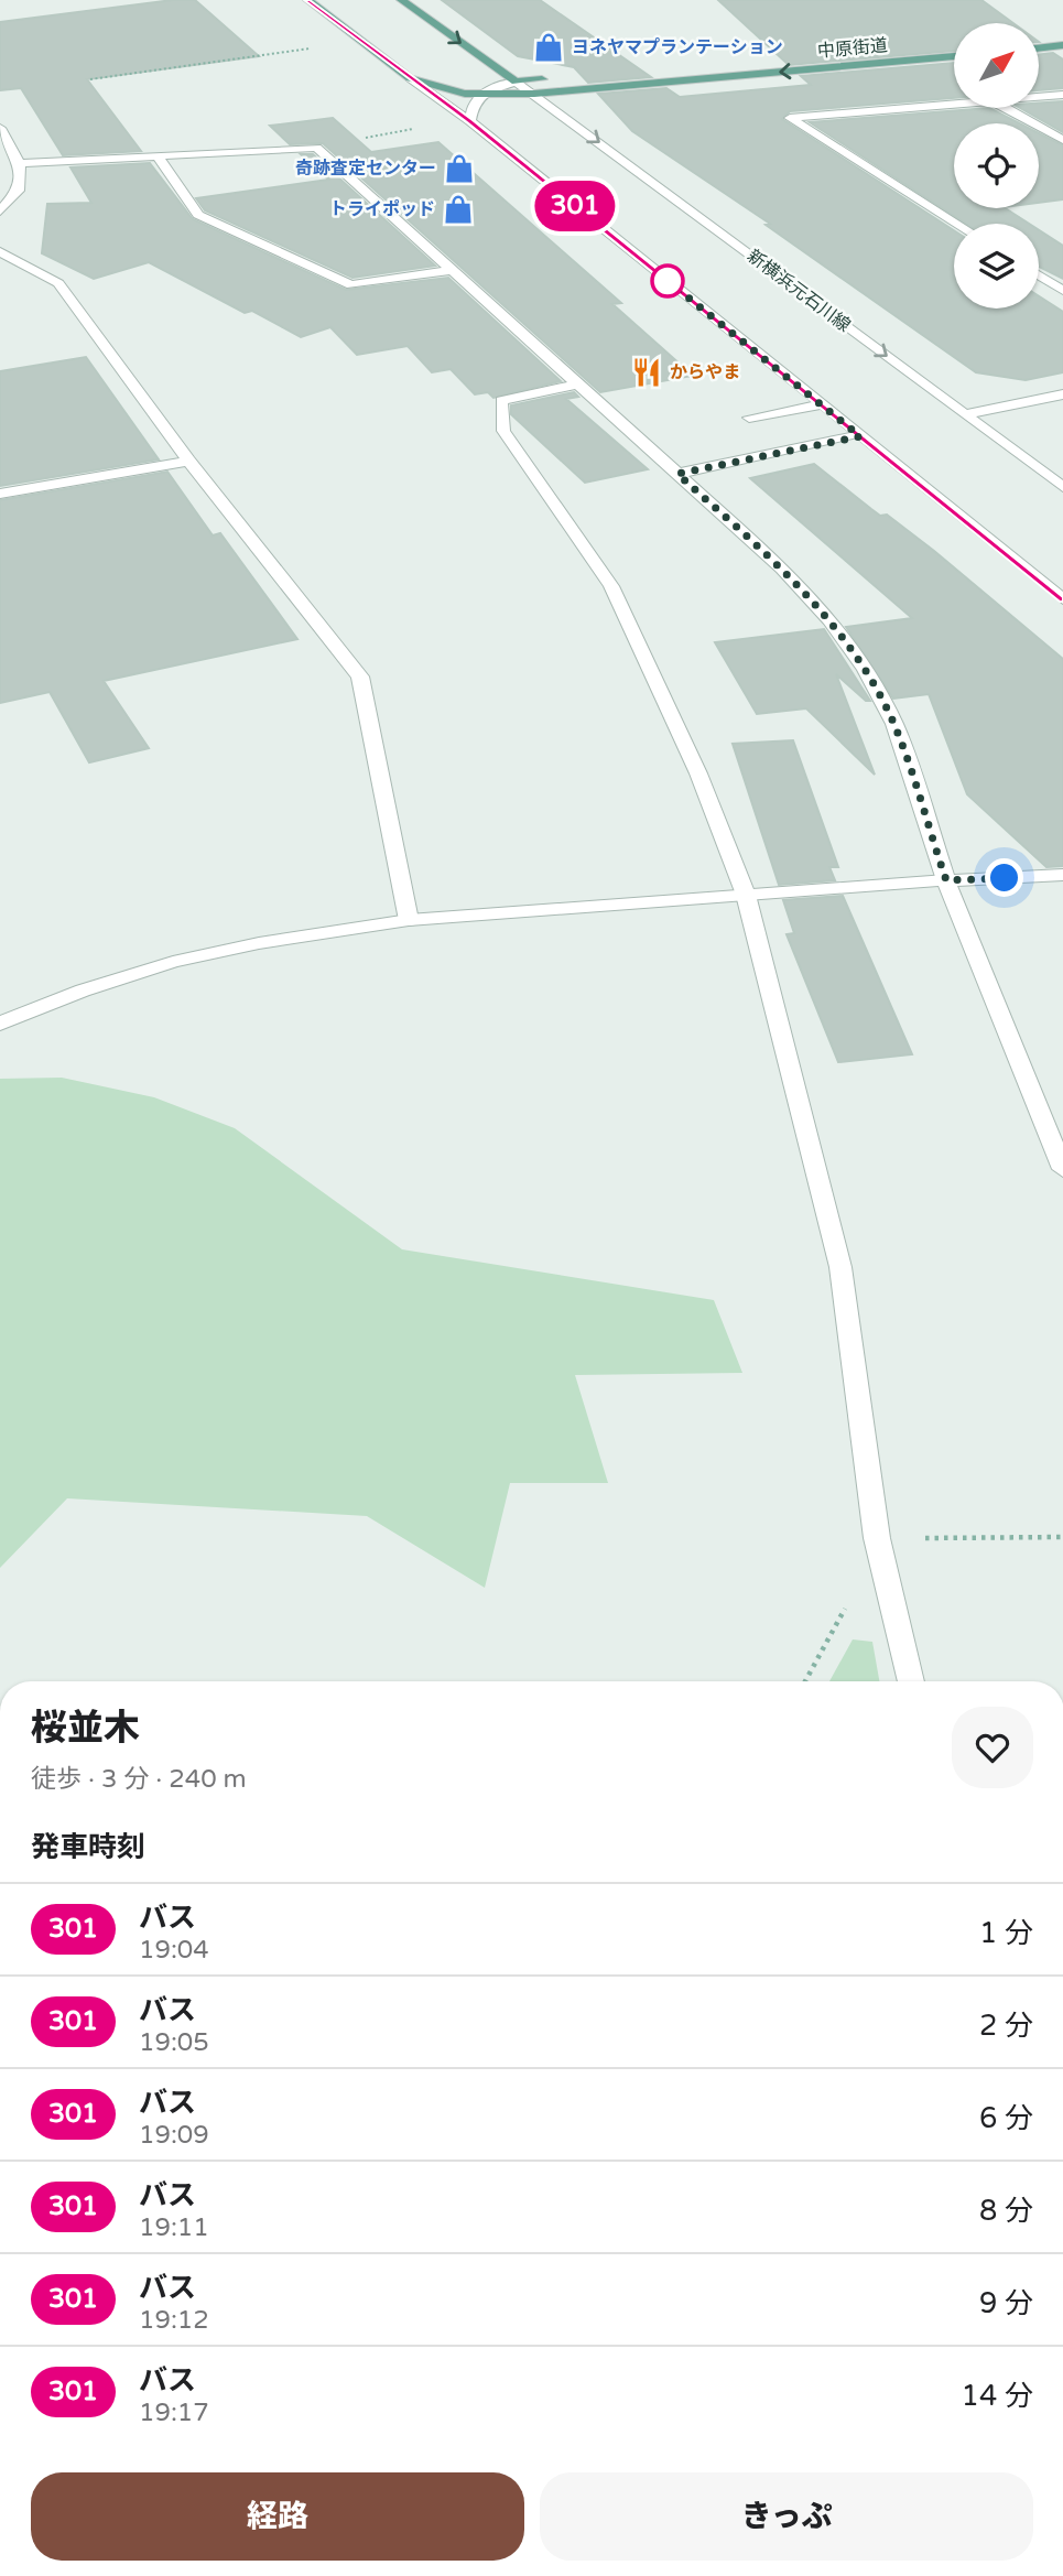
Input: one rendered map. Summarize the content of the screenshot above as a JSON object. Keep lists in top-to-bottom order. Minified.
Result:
{"streets":{"main road":["中原街道"],"street":["新横浜元石川線"]},"crossings":[["中原街道","新横浜元石川線"]],"places":{"shop":["ヨネヤマプランテーション","奇跡査定センター","トライポッド"],"restaurant":["からやま"]},"lines":["bus line 301"],"north":"top right","page":{"on_map":"301","heading":[["桜並木","徒歩 · 3 分 · 240 m"],"発車時刻"],"list":[{"mark":"301","name":"バス","note":"19:04","value":"1 分"},{"mark":"301","name":"バス","note":"19:05","value":"2 分"},{"mark":"301","name":"バス","note":"19:09","value":"6 分"},{"mark":"301","name":"バス","note":"19:11","value":"8 分"},{"mark":"301","name":"バス","note":"19:12","value":"9 分"},{"mark":"301","name":"バス","note":"19:17","value":"14 分"}],"buttons":["経路","きっぷ"]}}
